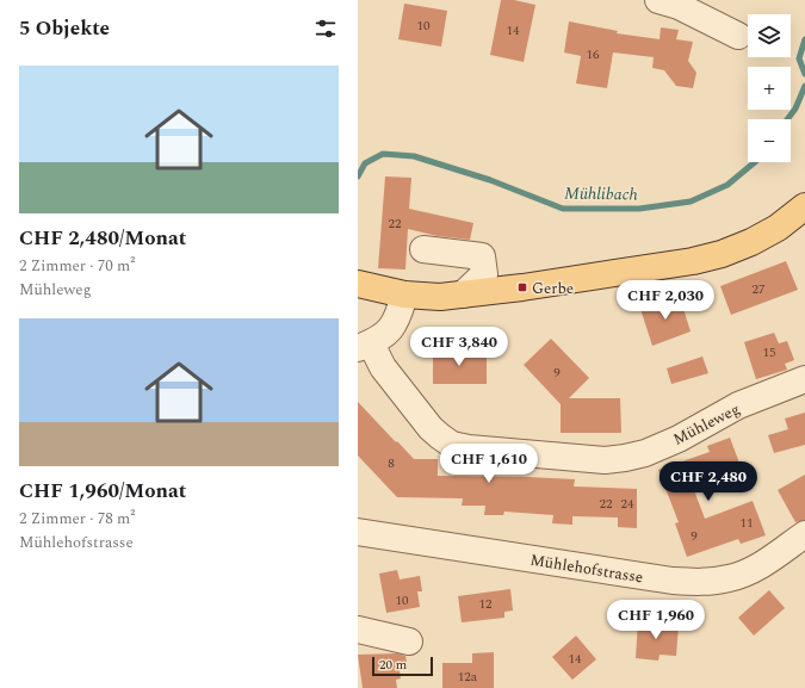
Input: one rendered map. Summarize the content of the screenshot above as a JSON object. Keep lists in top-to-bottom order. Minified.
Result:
{"streets":{"street":["Mühleweg","Mühlehofstrasse"]},"water":["Mühlibach"],"places":{"transit":["Gerbe"]},"house_numbers":["10","14","16","22","27","15","9","8","22","24","11","9","10","12","14","12a"],"scale_bar":"20 m","page":{"heading":"5 Objekte","map_buttons":["+","−"],"list":[{"name":"CHF 2,480/Monat","note":"2 Zimmer · 70 m² · Mühleweg"},{"name":"CHF 1,960/Monat","note":"2 Zimmer · 78 m² · Mühlehofstrasse"}],"price":["CHF 2,030","CHF 3,840","CHF 1,610","CHF 2,480","CHF 1,960"],"scale":"20 m"}}
